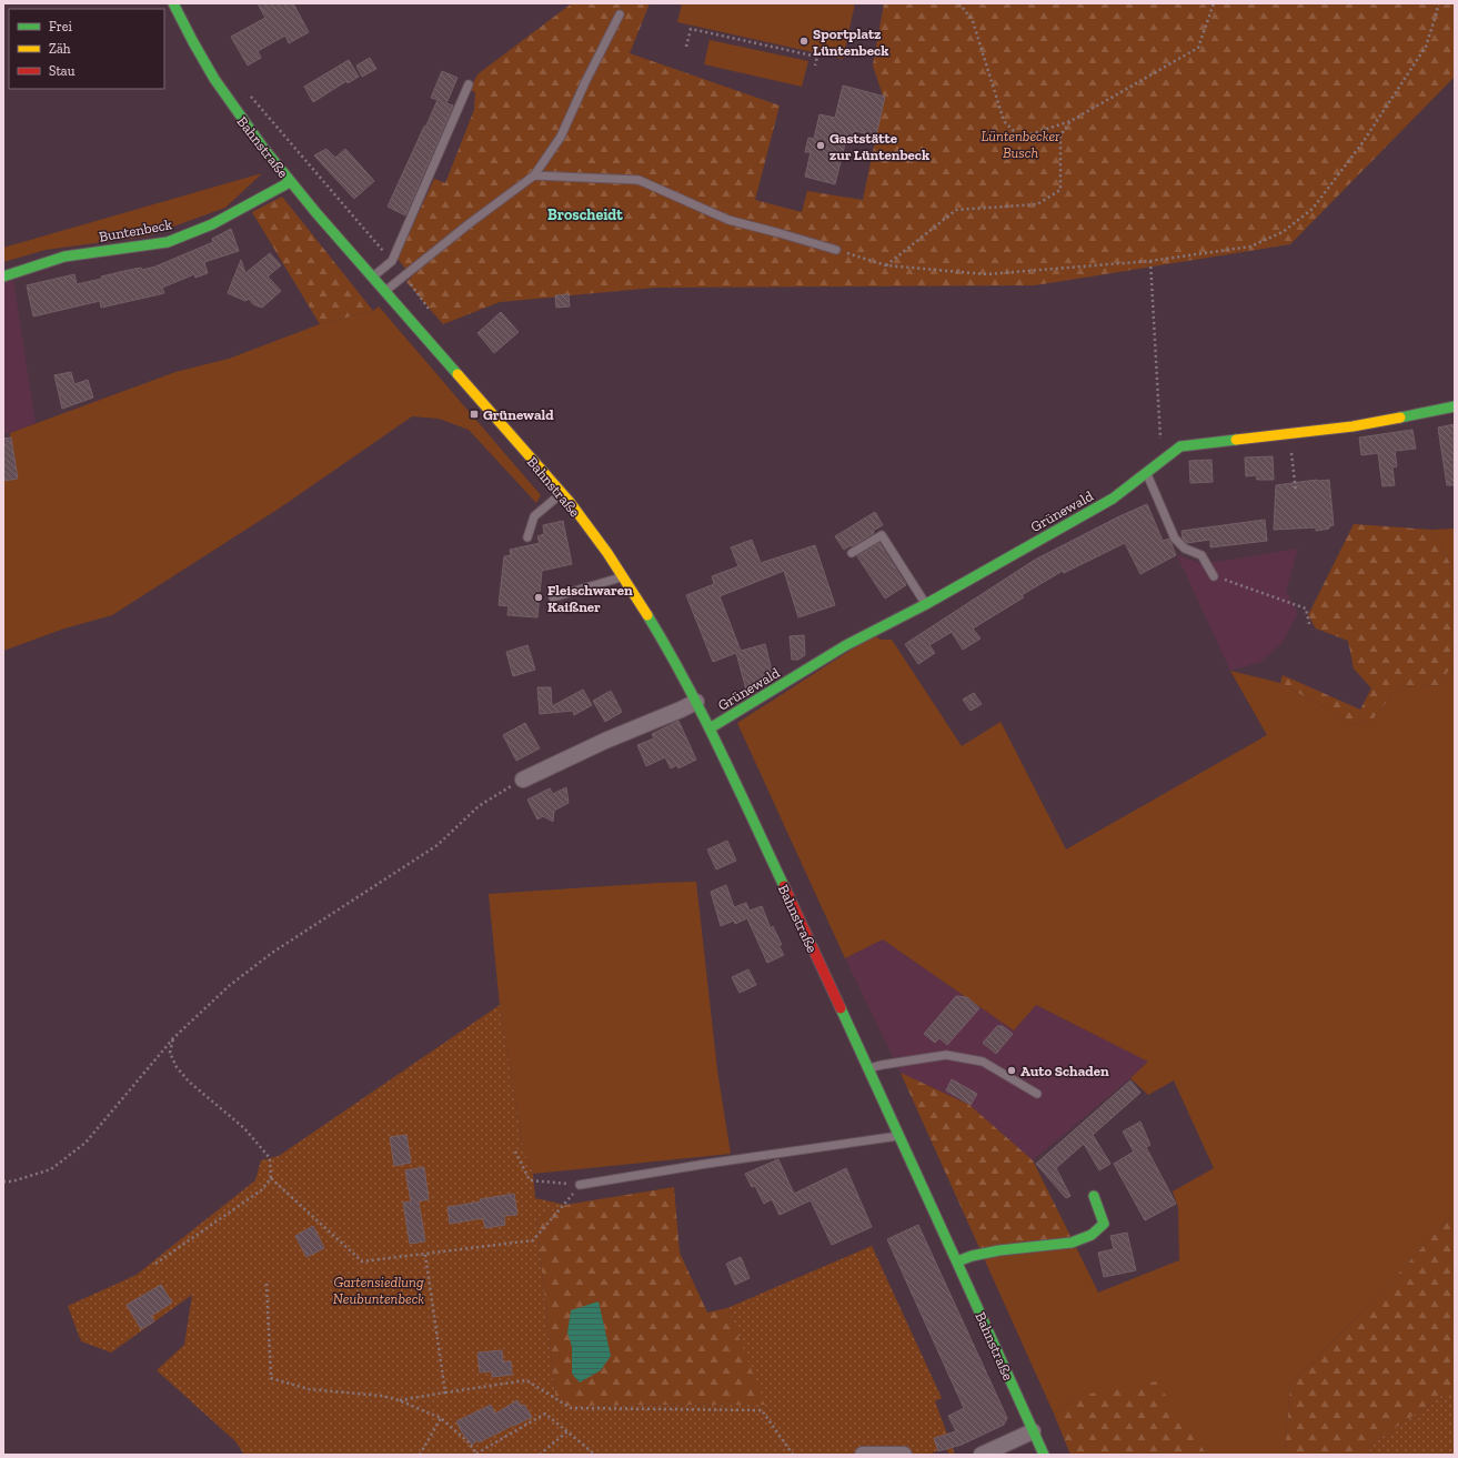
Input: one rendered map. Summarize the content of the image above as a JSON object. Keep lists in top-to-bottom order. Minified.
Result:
{"streets":{"main road":["Bahnstraße","Buntenbeck","Grünewald"]},"crossings":[["Bahnstraße","Buntenbeck"],["Bahnstraße","Grünewald"]],"districts":["Broscheidt"],"parks":["Lüntenbecker Busch","Gartensiedlung Neubuntenbeck"],"places":{"other":["Sportplatz Lüntenbeck","Gaststätte zur Lüntenbeck","Fleischwaren Kaißner","Auto Schaden"],"transit":["Grünewald"]},"legend":["Frei","Zäh","Stau"]}
